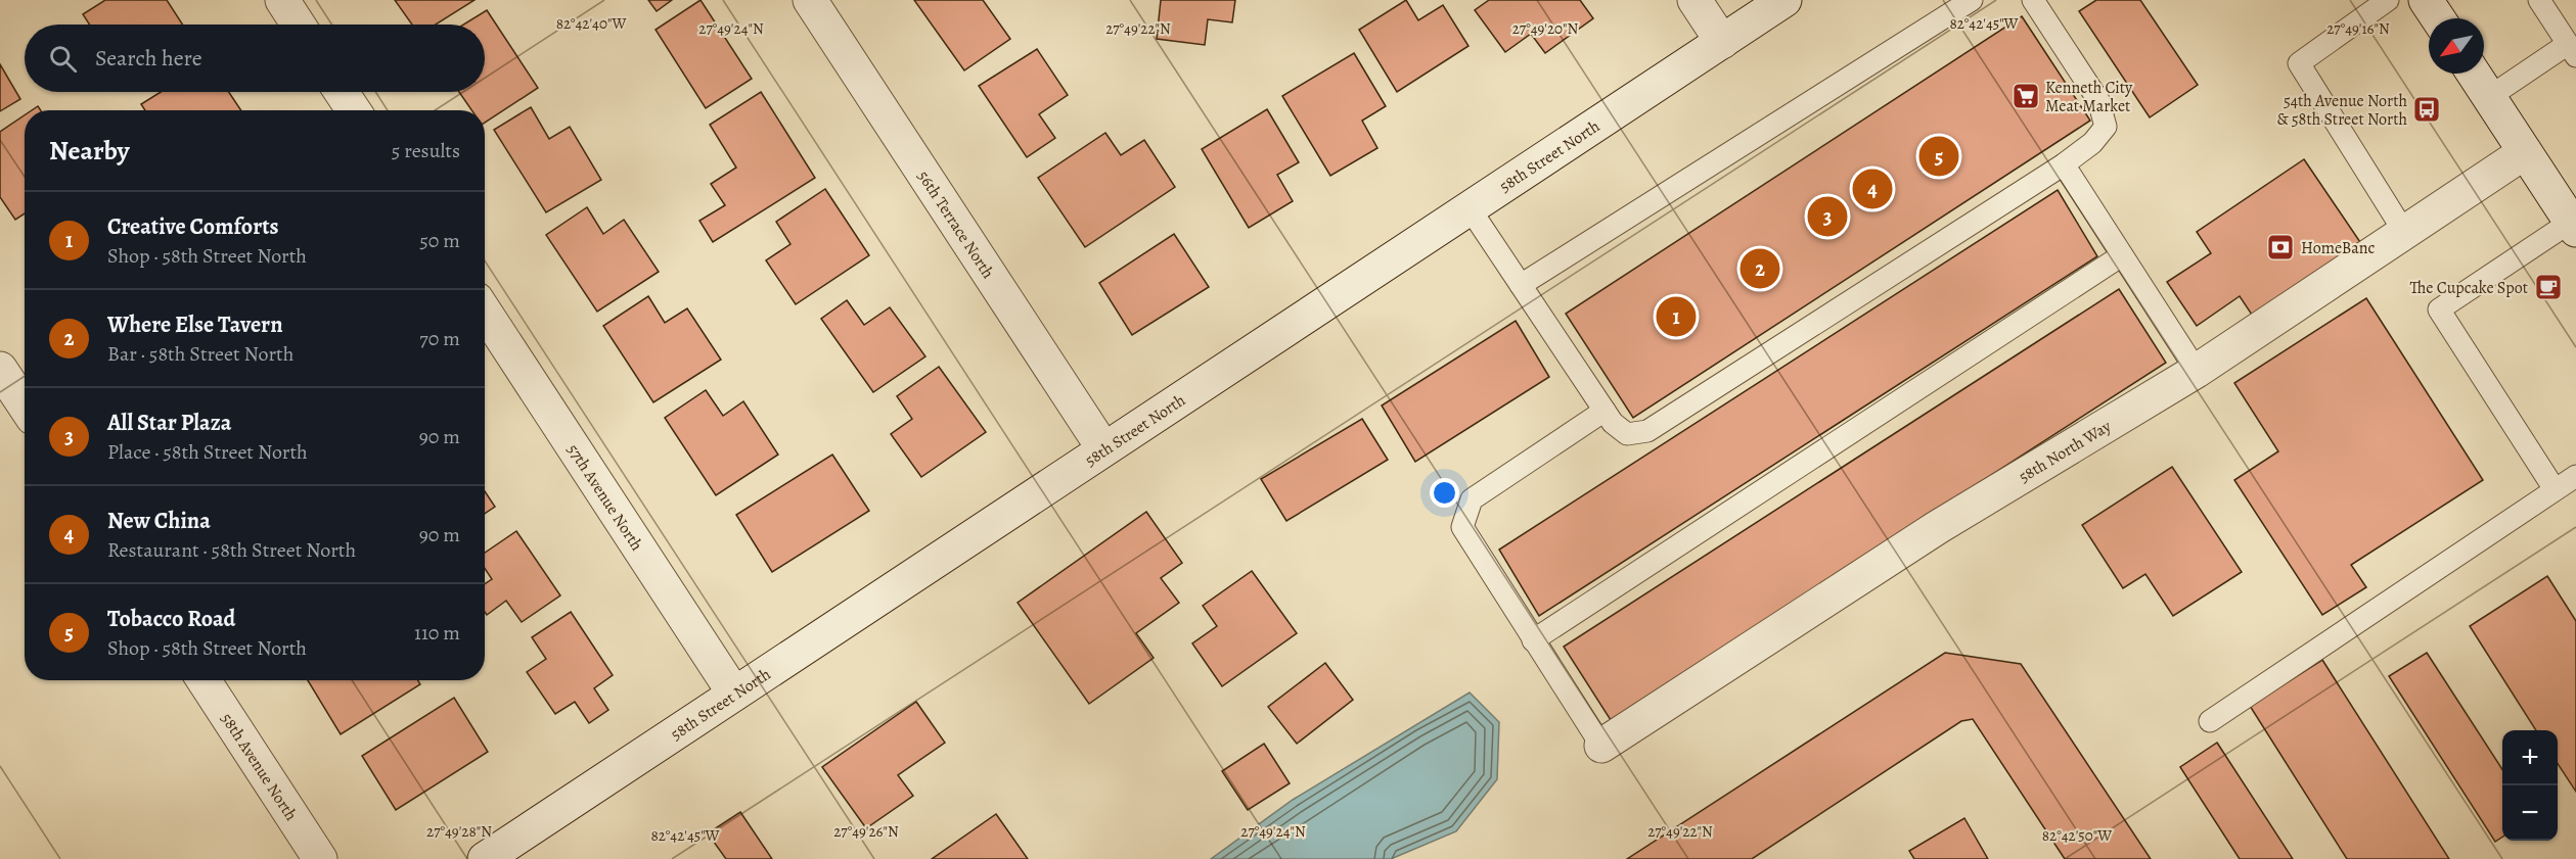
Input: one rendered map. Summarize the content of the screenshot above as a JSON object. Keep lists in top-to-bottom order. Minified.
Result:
{"streets":{"street":["58th Street North","56th Terrace North","58th North Way","57th Avenue North","58th Avenue North"]},"crossings":[["58th Street North","56th Terrace North"],["58th Street North","57th Avenue North"]],"places":{"supermarket":["Kenneth City Meat Market"],"bus stop":["54th Avenue North & 58th Street North"],"bank":["HomeBanc"],"cafe":["The Cupcake Spot"]},"north":"bottom left","page":{"search":"Search here","heading":["Nearby","5 results"],"pins":["5","4","3","2","1"],"list":[{"mark":"1","name":"Creative Comforts","note":"Shop · 58th Street North","value":"50 m"},{"mark":"2","name":"Where Else Tavern","note":"Bar · 58th Street North","value":"70 m"},{"mark":"3","name":"All Star Plaza","note":"Place · 58th Street North","value":"90 m"},{"mark":"4","name":"New China","note":"Restaurant · 58th Street North","value":"90 m"},{"mark":"5","name":"Tobacco Road","note":"Shop · 58th Street North","value":"110 m"}],"map_buttons":["+","−"]},"coordinates":["82°42'40\"W","82°42'45\"W","27°49'24\"N","27°49'22\"N","27°49'20\"N","27°49'16\"N","27°49'28\"N","27°49'26\"N","82°42'50\"W"]}
